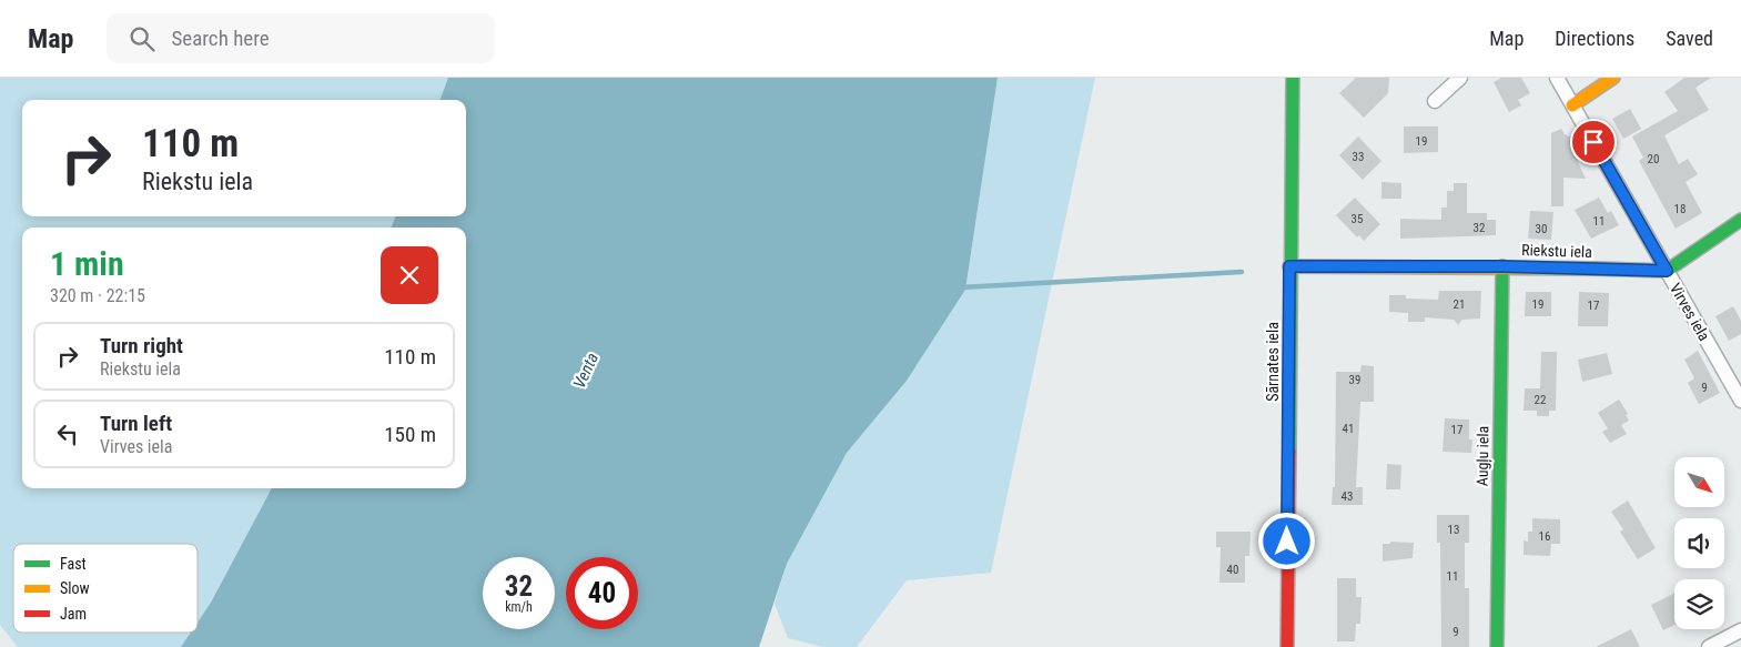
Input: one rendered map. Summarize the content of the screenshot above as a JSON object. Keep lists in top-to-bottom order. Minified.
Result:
{"streets":{"street":["Riekstu iela","Virves iela","Sārnates iela","Augļu iela"]},"crossings":[["Riekstu iela","Virves iela"],["Riekstu iela","Sārnates iela"],["Riekstu iela","Augļu iela"]],"water":["Venta"],"house_numbers":["19","33","20","18","35","11","32","30","21","19","17","39","9","22","41","17","43","13","16","40","11","9"],"legend":["Fast","Slow","Jam"],"north":"bottom right","page":{"header":"Map","search":"Search here","nav":["Map","Directions","Saved"],"turn":["110 m","Riekstu iela"],"heading":["1 min","320 m · 22:15"],"list":[{"name":"Turn right","note":"Riekstu iela","value":"110 m"},{"name":"Turn left","note":"Virves iela","value":"150 m"}],"speed":"32 km/h","limit":"40"}}
